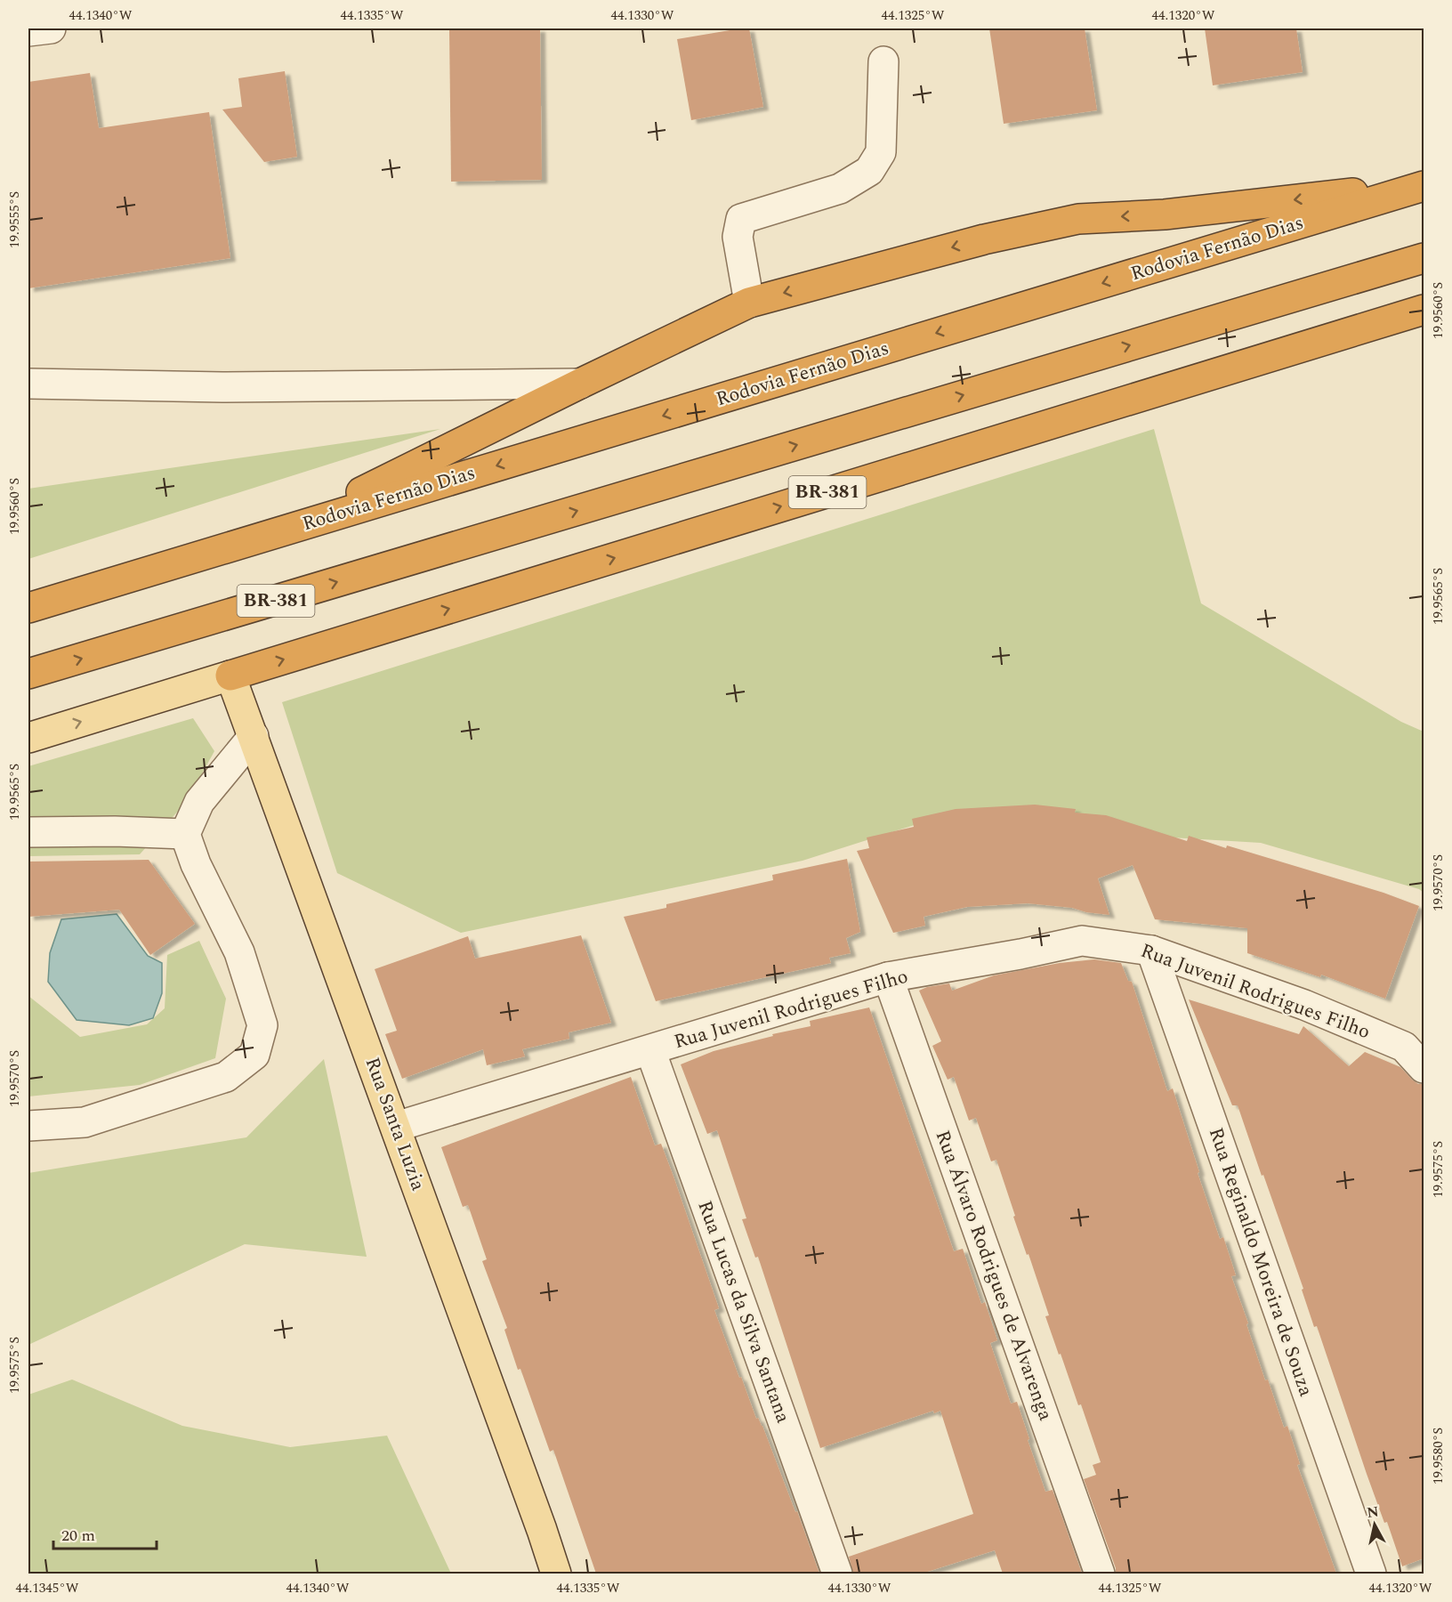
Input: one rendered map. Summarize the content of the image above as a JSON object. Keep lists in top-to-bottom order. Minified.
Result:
{"streets":{"highway":["Rodovia Fernão Dias","BR-381"],"main road":["Rua Santa Luzia"],"street":["Rua Juvenil Rodrigues Filho","Rua Reginaldo Moreira de Souza","Rua Álvaro Rodrigues de Alvarenga","Rua Lucas da Silva Santana"]},"crossings":[["BR-381","Rua Santa Luzia"],["Rua Juvenil Rodrigues Filho","Rua Santa Luzia"],["Rua Juvenil Rodrigues Filho","Rua Reginaldo Moreira de Souza"],["Rua Juvenil Rodrigues Filho","Rua Álvaro Rodrigues de Alvarenga"],["Rua Juvenil Rodrigues Filho","Rua Lucas da Silva Santana"]],"scale_bar":"20 m","north":"top","coordinates":["44.1340°W","44.1335°W","44.1330°W","44.1325°W","44.1320°W","19.9555°S","19.9560°S","19.9565°S","19.9570°S","19.9575°S","19.9580°S","44.1345°W"]}
